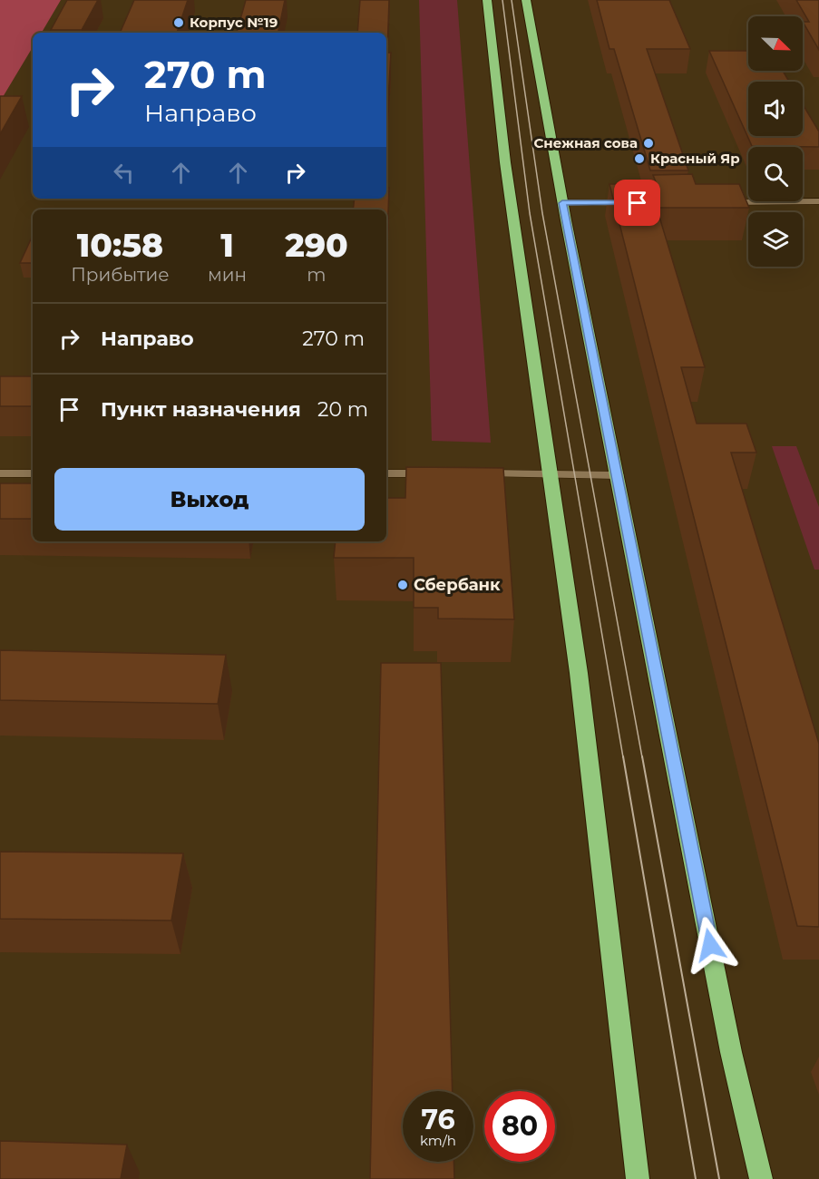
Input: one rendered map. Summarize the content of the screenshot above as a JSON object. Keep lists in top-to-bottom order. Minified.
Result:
{"places":["Корпус №19","Снежная сова","Красный Яр","Сбербанк"],"north":"bottom right","page":{"turn":["270 m","Направо"],"eta":["10:58","Прибытие","1","мин","290","m"],"list":[{"name":"Направо","value":"270 m"},{"name":"Пункт назначения","value":"20 m"}],"buttons":"Выход","speed":"76 km/h","limit":"80"}}
